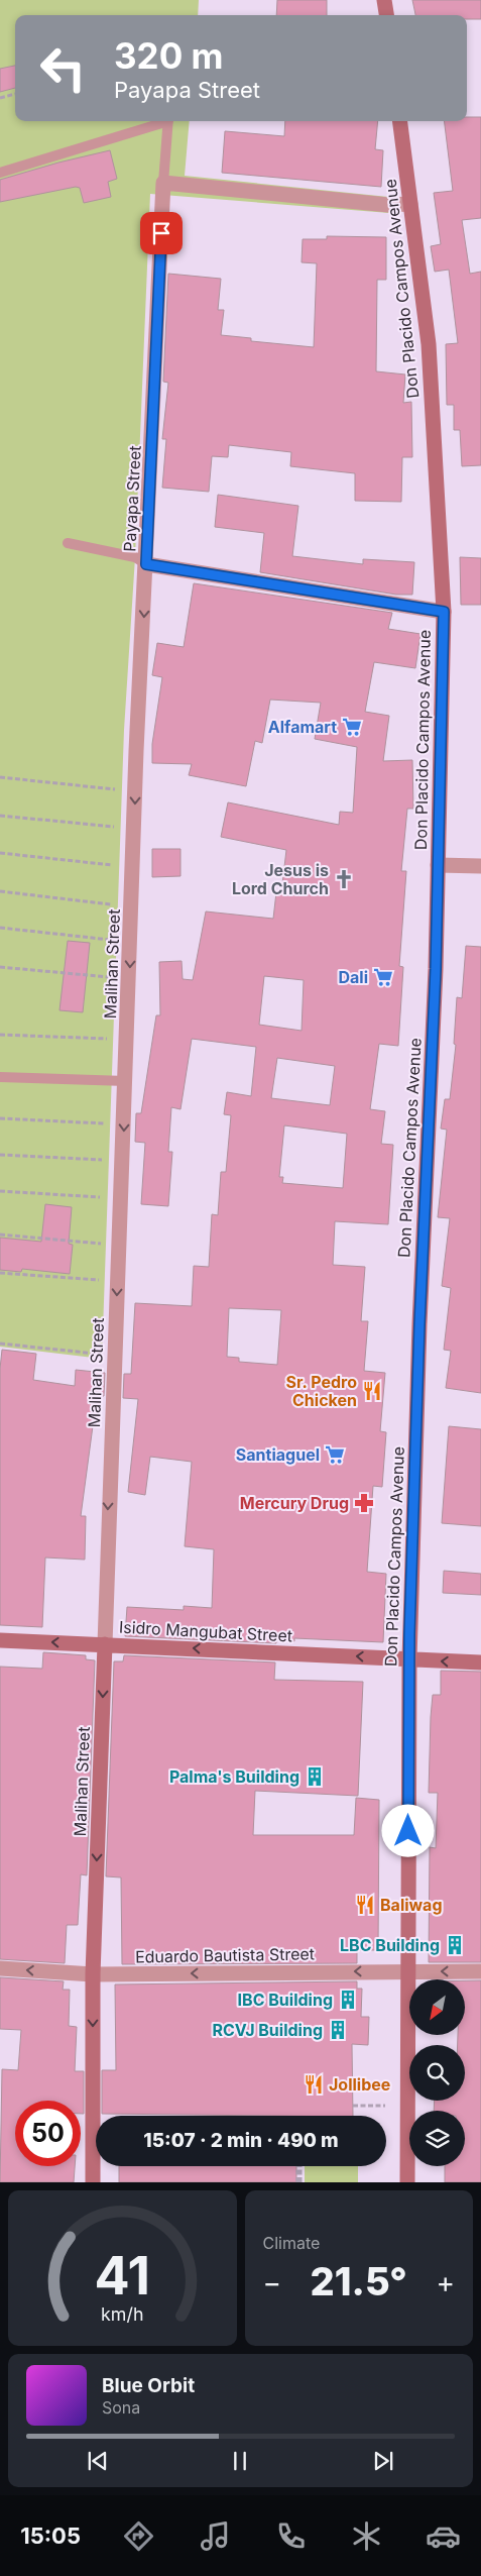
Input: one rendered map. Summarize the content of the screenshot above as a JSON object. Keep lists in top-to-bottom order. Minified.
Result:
{"streets":{"main road":["Don Placido Campos Avenue","Malihan Street","Isidro Mangubat Street"],"street":["Payapa Street","Eduardo Bautista Street"]},"crossings":[["Don Placido Campos Avenue","Payapa Street"],["Don Placido Campos Avenue","Isidro Mangubat Street"],["Don Placido Campos Avenue","Eduardo Bautista Street"],["Payapa Street","Malihan Street"],["Malihan Street","Isidro Mangubat Street"],["Malihan Street","Eduardo Bautista Street"]],"one_way":["Malihan Street","Isidro Mangubat Street","Eduardo Bautista Street"],"places":{"supermarket":["Alfamart","Dali","Santiaguel"],"church":["Jesus is Lord Church"],"restaurant":["Sr. Pedro Chicken","Baliwag","Jollibee"],"pharmacy":["Mercury Drug"],"building":["Palma's Building","LBC Building","IBC Building","RCVJ Building"]},"north":"bottom left","page":{"turn":["320 m","Payapa Street"],"limit":"50","trip":"15:07 · 2 min · 490 m","tile":"Climate","heat":["−","21.5°","+"],"song":["Blue Orbit","Sona"],"tabs":"15:05","gauge":["41","km/h"]}}
